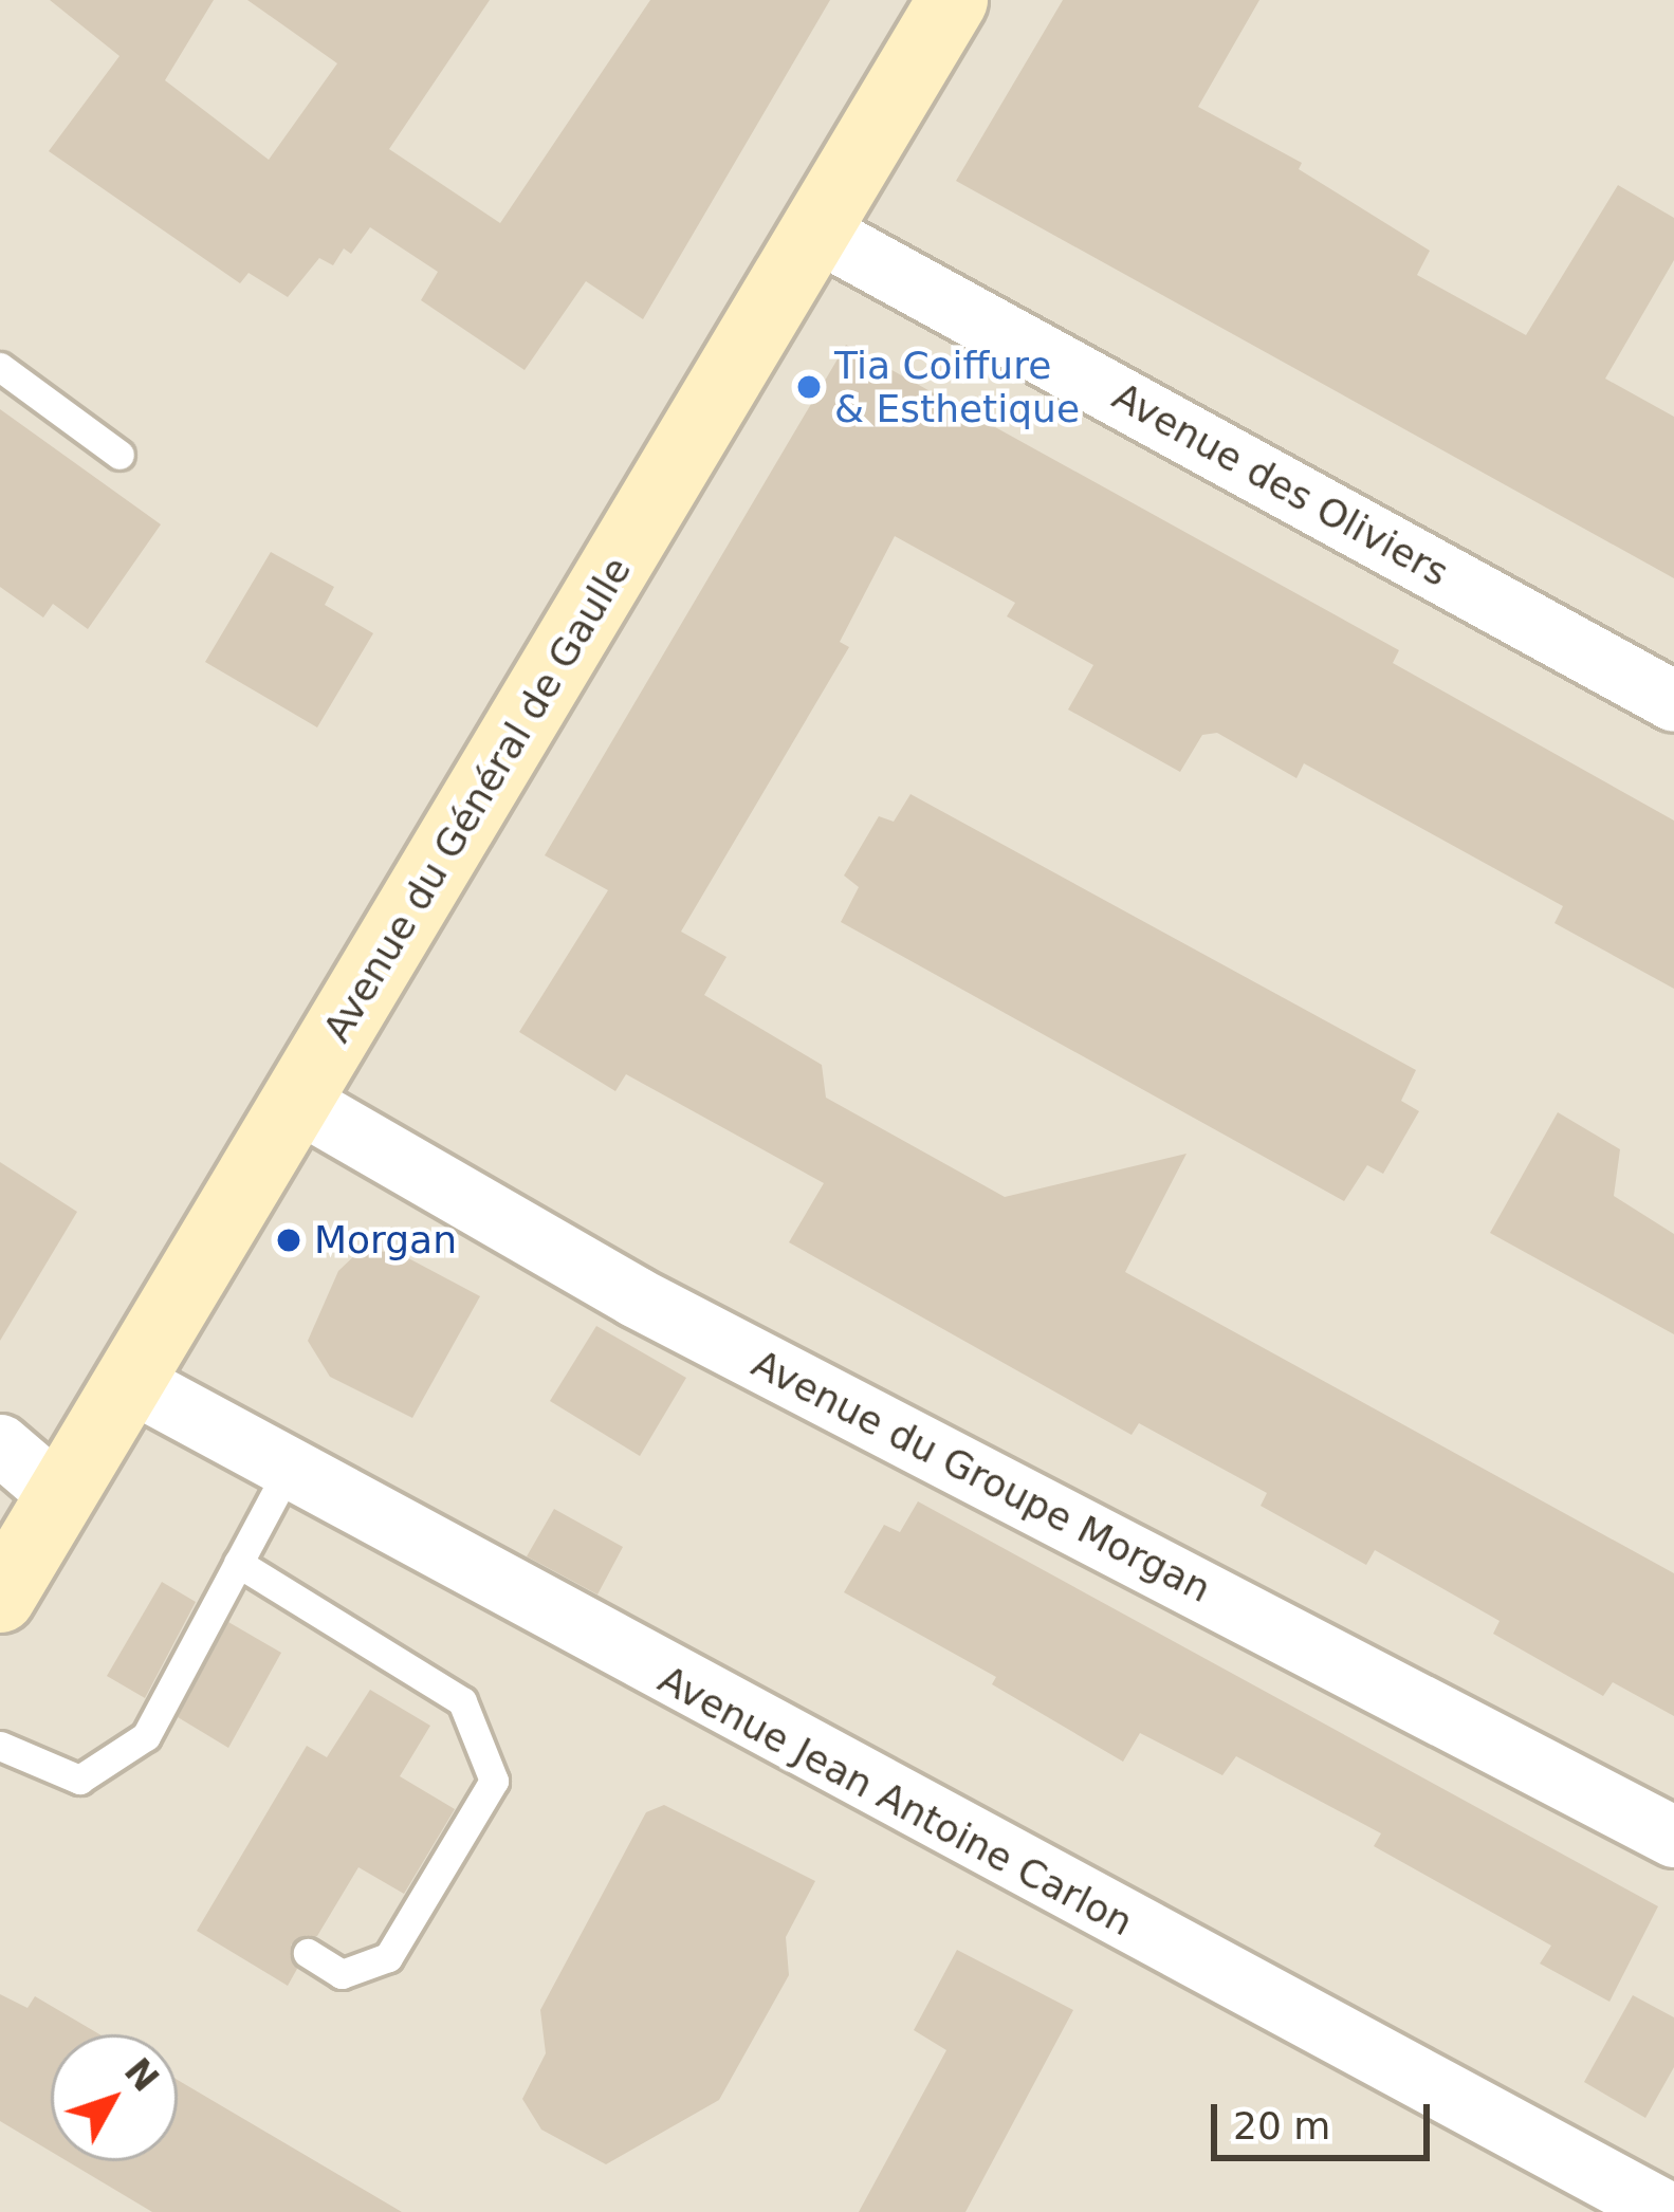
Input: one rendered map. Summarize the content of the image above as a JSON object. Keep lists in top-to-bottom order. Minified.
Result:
{"streets":{"main road":["Avenue du Général de Gaulle"],"street":["Avenue des Oliviers","Avenue du Groupe Morgan","Avenue Jean Antoine Carlon"]},"crossings":[["Avenue des Oliviers","Avenue du Général de Gaulle"],["Avenue du Général de Gaulle","Avenue du Groupe Morgan"],["Avenue du Général de Gaulle","Avenue Jean Antoine Carlon"]],"places":["Tia Coiffure & Esthetique","Morgan"],"scale_bar":"20 m","north":"top right"}
